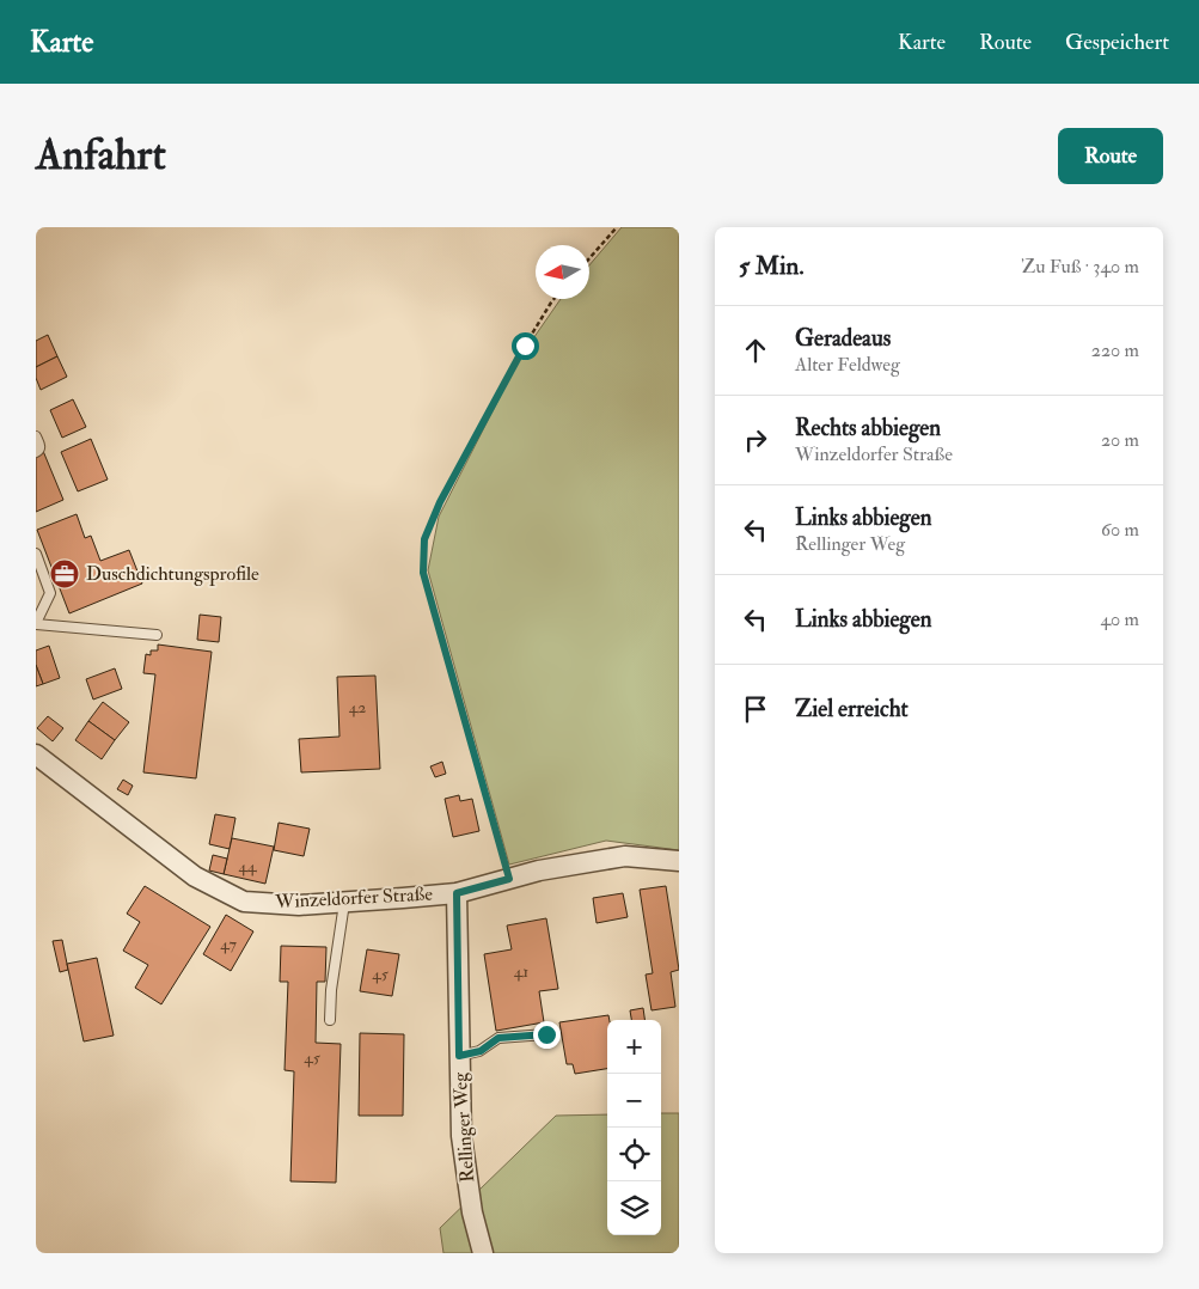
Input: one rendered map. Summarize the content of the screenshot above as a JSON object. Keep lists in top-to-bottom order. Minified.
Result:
{"streets":{"street":["Winzeldorfer Straße","Rellinger Weg"]},"crossings":[["Winzeldorfer Straße","Rellinger Weg"]],"places":{"office":["Duschdichtungsprofile"]},"house_numbers":["42","44","47","41","45","45"],"north":"left","page":{"header":"Karte","nav":["Karte","Route","Gespeichert"],"buttons":"Route","title":"Anfahrt","heading":["5 Min.","Zu Fuß · 340 m"],"list":[["Geradeaus","Alter Feldweg","220 m"],["Rechts abbiegen","Winzeldorfer Straße","20 m"],["Links abbiegen","Rellinger Weg","60 m"],["Links abbiegen","40 m"],"Ziel erreicht"],"map_buttons":["+","−"]}}
